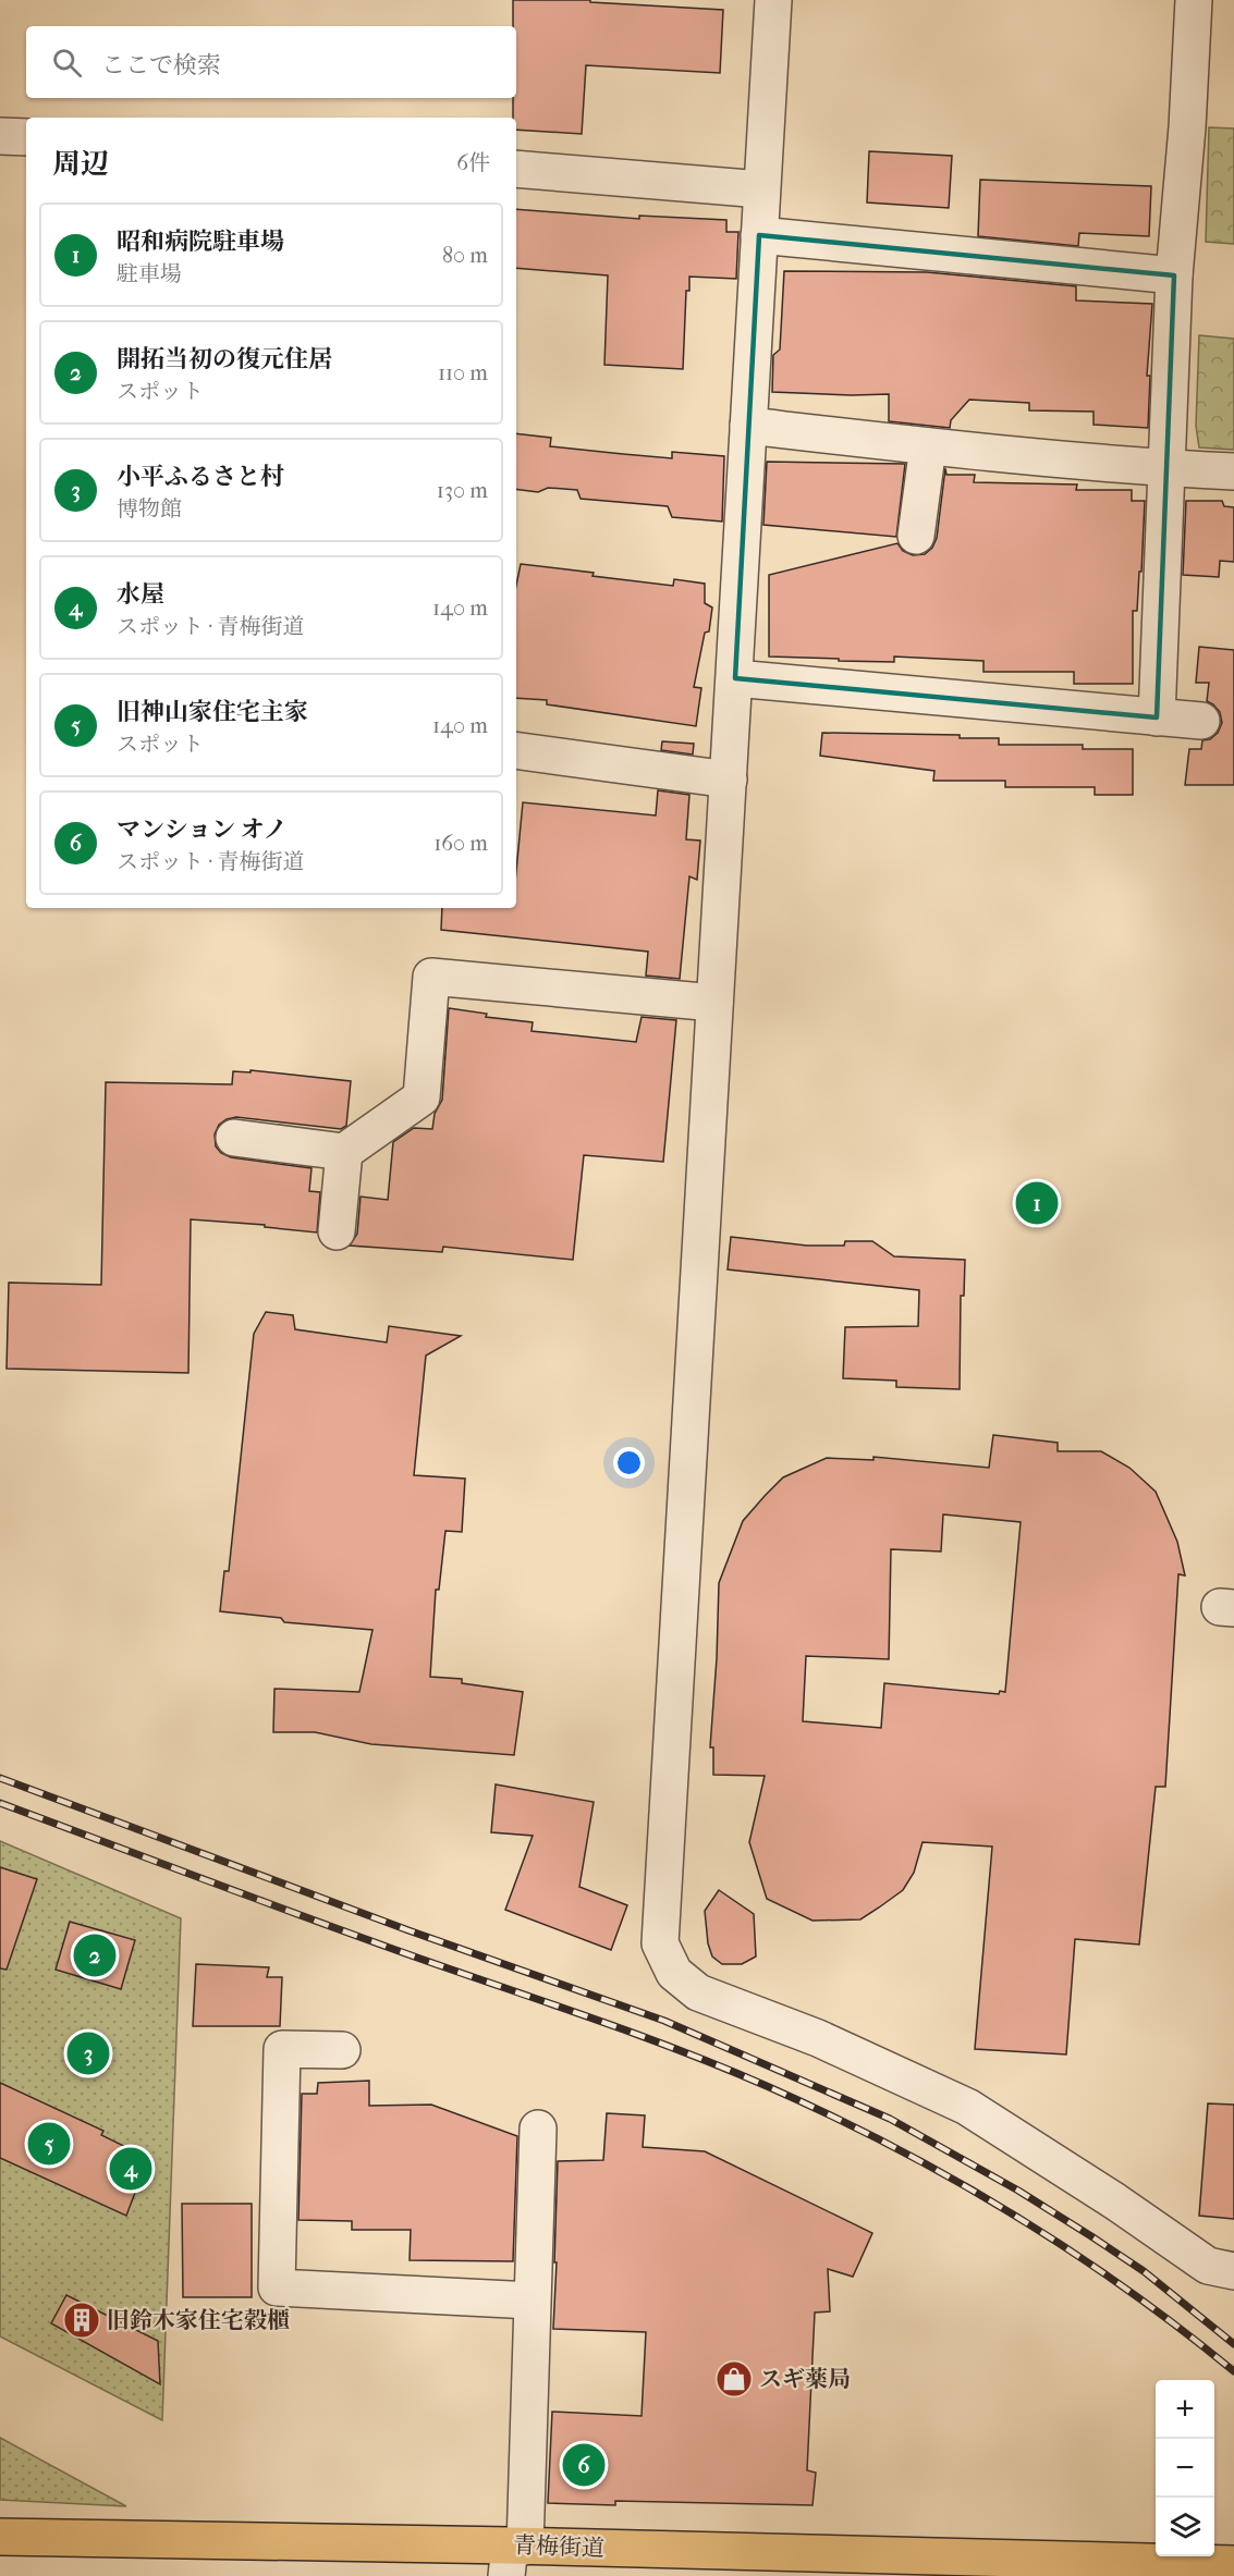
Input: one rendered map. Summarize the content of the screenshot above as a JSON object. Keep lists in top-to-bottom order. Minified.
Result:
{"streets":{"main road":["青梅街道"]},"places":{"building":["旧鈴木家住宅穀櫃"],"shop":["スギ薬局"]},"page":{"search":"ここで検索","heading":["周辺","6件"],"list":[{"mark":"1","name":"昭和病院駐車場","note":"駐車場","value":"80 m"},{"mark":"2","name":"開拓当初の復元住居","note":"スポット","value":"110 m"},{"mark":"3","name":"小平ふるさと村","note":"博物館","value":"130 m"},{"mark":"4","name":"水屋","note":"スポット · 青梅街道","value":"140 m"},{"mark":"5","name":"旧神山家住宅主家","note":"スポット","value":"140 m"},{"mark":"6","name":"マンション オノ","note":"スポット · 青梅街道","value":"160 m"}],"pins":["1","2","3","5","4","6"],"map_buttons":["+","−"]}}
